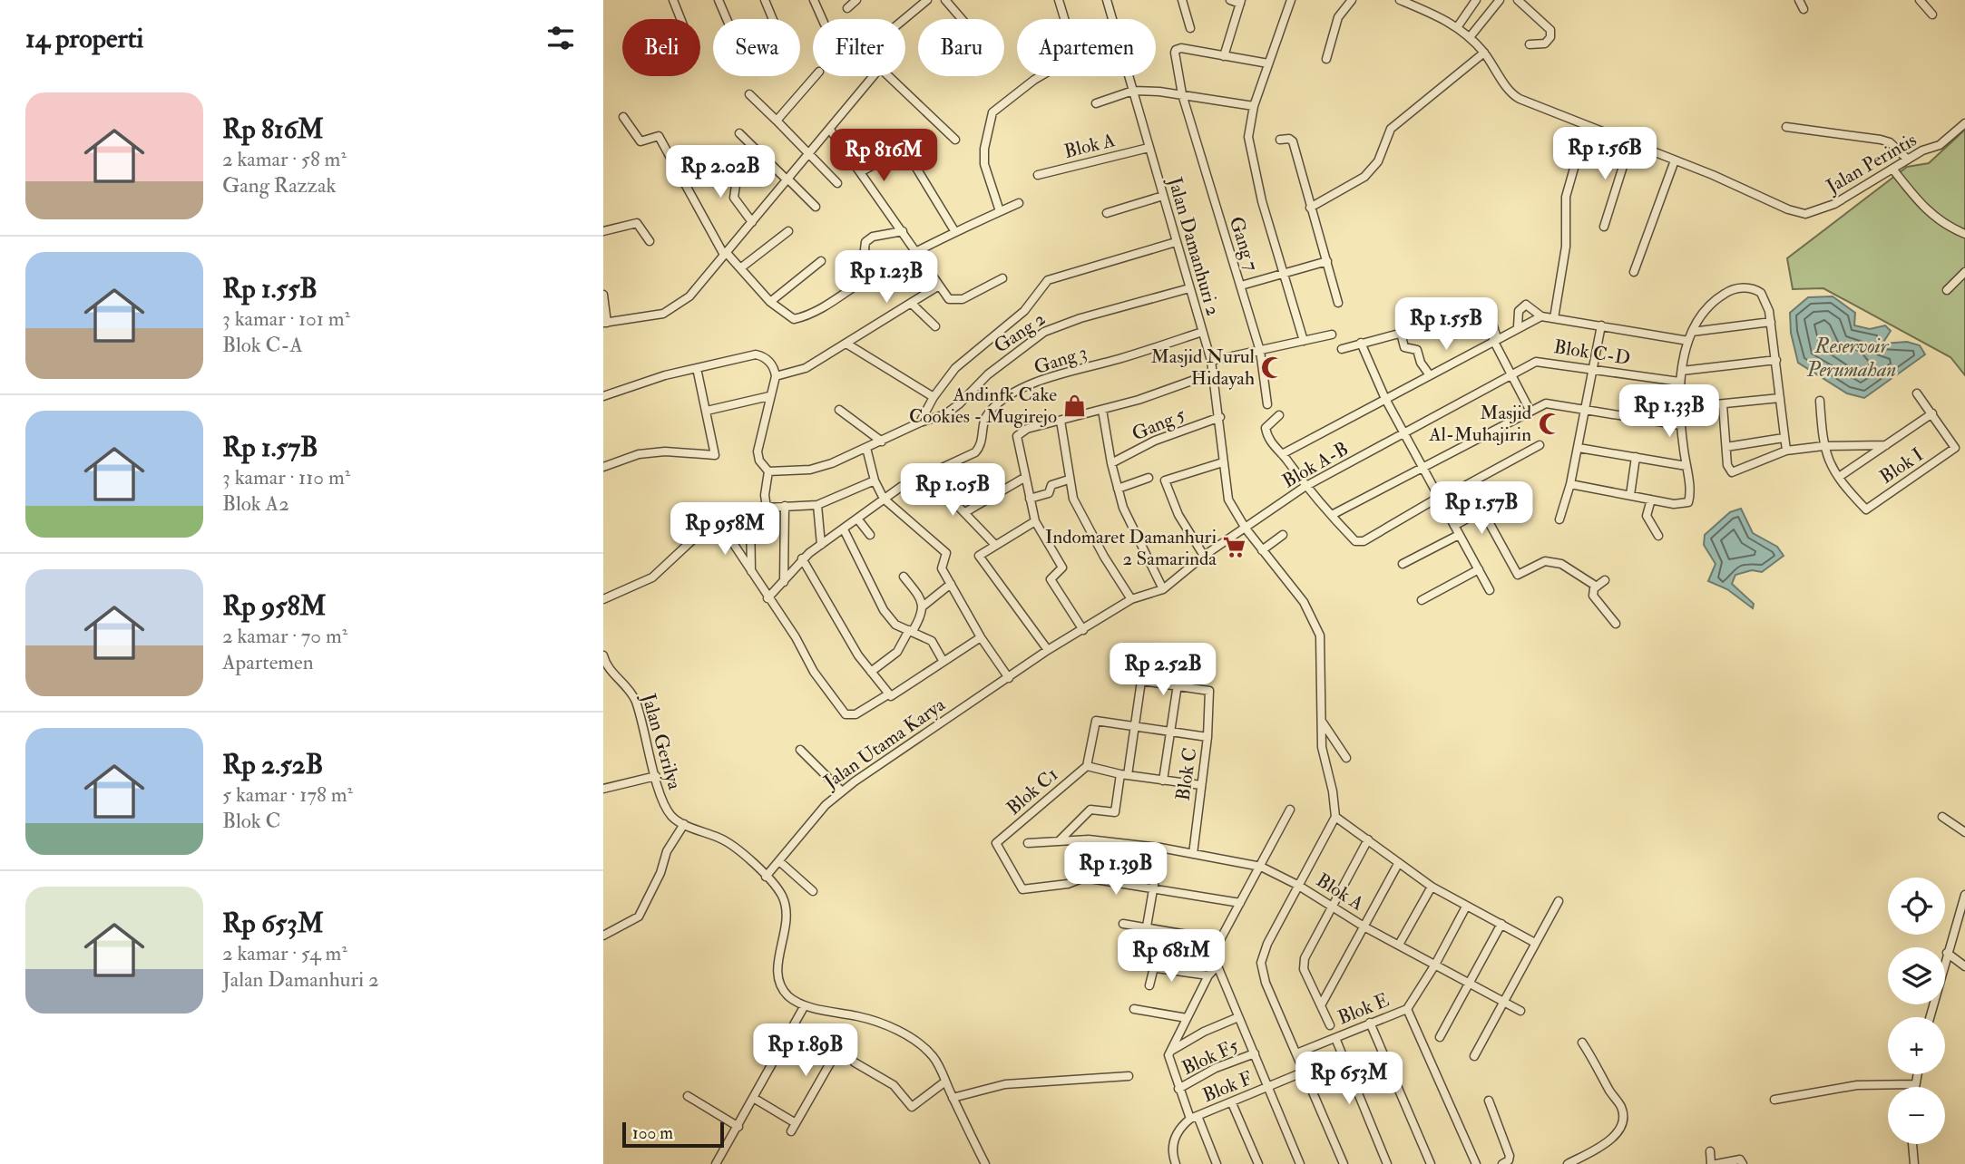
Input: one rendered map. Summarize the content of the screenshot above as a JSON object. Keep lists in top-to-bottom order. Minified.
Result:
{"streets":{"street":["Blok A","Jalan Perintis","Gang 7","Jalan Damanhuri 2","Gang 2","Blok C-D","Gang 3","Gang 5","Blok A-B","Blok I","Jalan Gerilya","Jalan Utama Karya","Blok C","Blok C1","Blok E","Blok F5","Blok F"]},"crossings":[["Blok A","Jalan Damanhuri 2"],["Blok A","Blok C"],["Jalan Damanhuri 2","Gang 2"],["Jalan Damanhuri 2","Gang 3"],["Jalan Damanhuri 2","Gang 5"],["Jalan Damanhuri 2","Blok A-B"],["Blok C-D","Blok A-B"],["Blok A-B","Jalan Utama Karya"],["Jalan Gerilya","Jalan Utama Karya"]],"water":["Reservoir Perumahan"],"places":{"mosque":["Masjid Nurul Hidayah","Masjid Al-Muhajirin"],"shop":["Andinfk Cake Cookies - Mugirejo"],"supermarket":["Indomaret Damanhuri 2 Samarinda"]},"scale_bar":"100 m","page":{"heading":"14 properti","chip":["Beli","Sewa","Filter","Baru","Apartemen"],"list":[{"name":"Rp 816M","note":"2 kamar · 58 m² · Gang Razzak"},{"name":"Rp 1.55B","note":"3 kamar · 101 m² · Blok C-A"},{"name":"Rp 1.57B","note":"3 kamar · 110 m² · Blok A2"},{"name":"Rp 958M","note":"2 kamar · 70 m² · Apartemen"},{"name":"Rp 2.52B","note":"5 kamar · 178 m² · Blok C"},{"name":"Rp 653M","note":"2 kamar · 54 m² · Jalan Damanhuri 2"}],"price":["Rp 1.56B","Rp 816M","Rp 2.02B","Rp 1.23B","Rp 1.55B","Rp 1.33B","Rp 1.05B","Rp 1.57B","Rp 958M","Rp 2.52B","Rp 1.39B","Rp 681M","Rp 1.89B","Rp 653M"],"map_buttons":["+","−"],"scale":"100 m"}}
